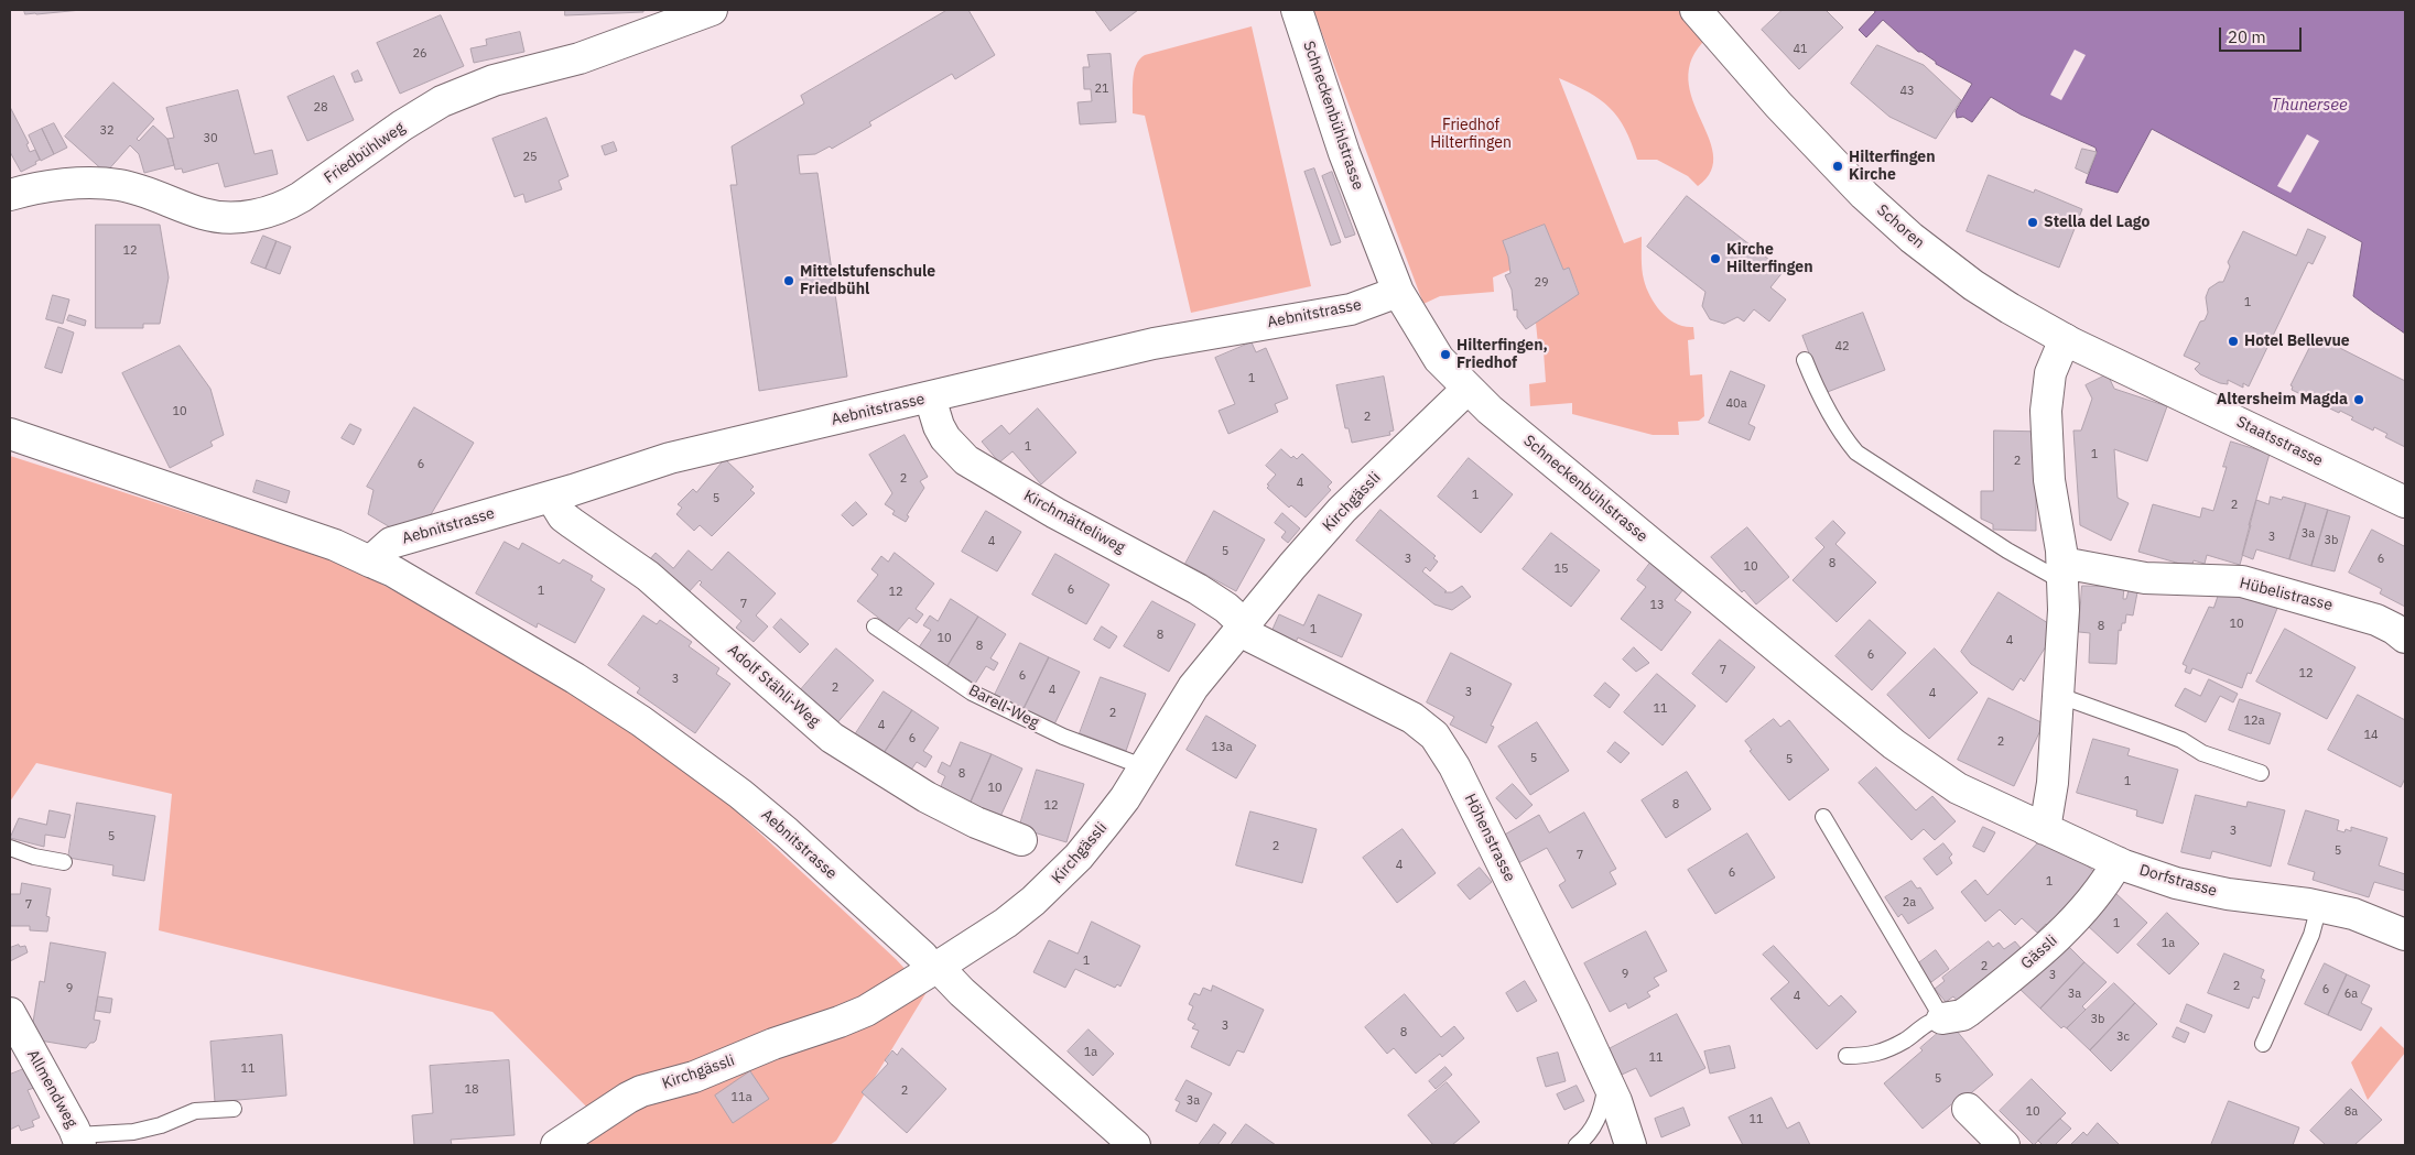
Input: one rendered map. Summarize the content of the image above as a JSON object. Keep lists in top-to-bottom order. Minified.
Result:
{"streets":{"street":["Schneckenbühlstrasse","Friedbühlweg","Schoren","Aebnitstrasse","Staatsstrasse","Kirchgässli","Kirchmätteliweg","Hübelistrasse","Adolf Stähli-Weg","Höhenstrasse","Dorfstrasse","Gässli","Allmendweg"],"lane":["Barell-Weg"]},"crossings":[["Schneckenbühlstrasse","Aebnitstrasse"],["Schneckenbühlstrasse","Kirchgässli"],["Schneckenbühlstrasse","Dorfstrasse"],["Schoren","Staatsstrasse"],["Aebnitstrasse","Kirchgässli"],["Aebnitstrasse","Kirchmätteliweg"],["Aebnitstrasse","Adolf Stähli-Weg"],["Kirchgässli","Kirchmätteliweg"],["Kirchgässli","Barell-Weg"],["Kirchgässli","Höhenstrasse"],["Kirchmätteliweg","Höhenstrasse"],["Dorfstrasse","Gässli"]],"water":["Thunersee"],"parks":["Friedhof Hilterfingen"],"places":["Hilterfingen Kirche","Stella del Lago","Kirche Hilterfingen","Mittelstufenschule Friedbühl","Hotel Bellevue","Hilterfingen, Friedhof","Altersheim Magda"],"house_numbers":["41","26","21","43","28","32","30","25","12","29","1","42","1","40a","10","2","1","1","2","6","2","4","1","5","2","3a","3","3b","4","5","3","6","8","10","15","6","1","12","7","13","10","8","1","8","10","4","8","6","7","12","6","3","2","4","3","4","11","2","12a","4","14","6","2","13a","5","5","8","1","10","8","12","3","5","2","5","7","4","6","1","2a","7","1","1a","1","2","9","3","2","9","6","3a","6a","4","3b","3","8","3c","1a","11","11","5","18","2","11a","3a","10","8a","11"],"scale_bar":"20 m"}
